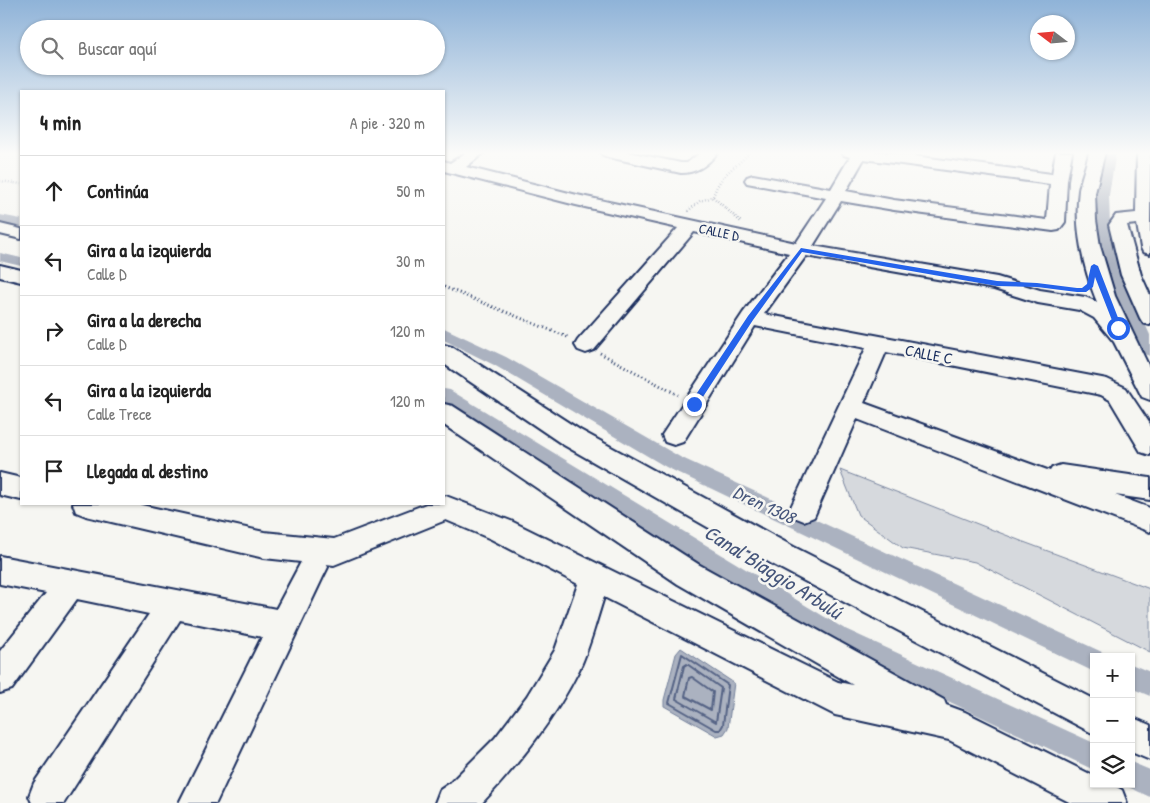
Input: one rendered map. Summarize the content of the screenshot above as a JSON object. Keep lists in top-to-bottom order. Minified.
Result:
{"streets":{"street":["CALLE D","CALLE C"]},"water":["Dren 1308","Canal Biaggio Arbulú"],"north":"left","page":{"search":"Buscar aquí","heading":["4 min","A pie · 320 m"],"list":[["Continúa","50 m"],["Gira a la izquierda","Calle D","30 m"],["Gira a la derecha","Calle D","120 m"],["Gira a la izquierda","Calle Trece","120 m"],"Llegada al destino"],"map_buttons":["+","−"]}}
